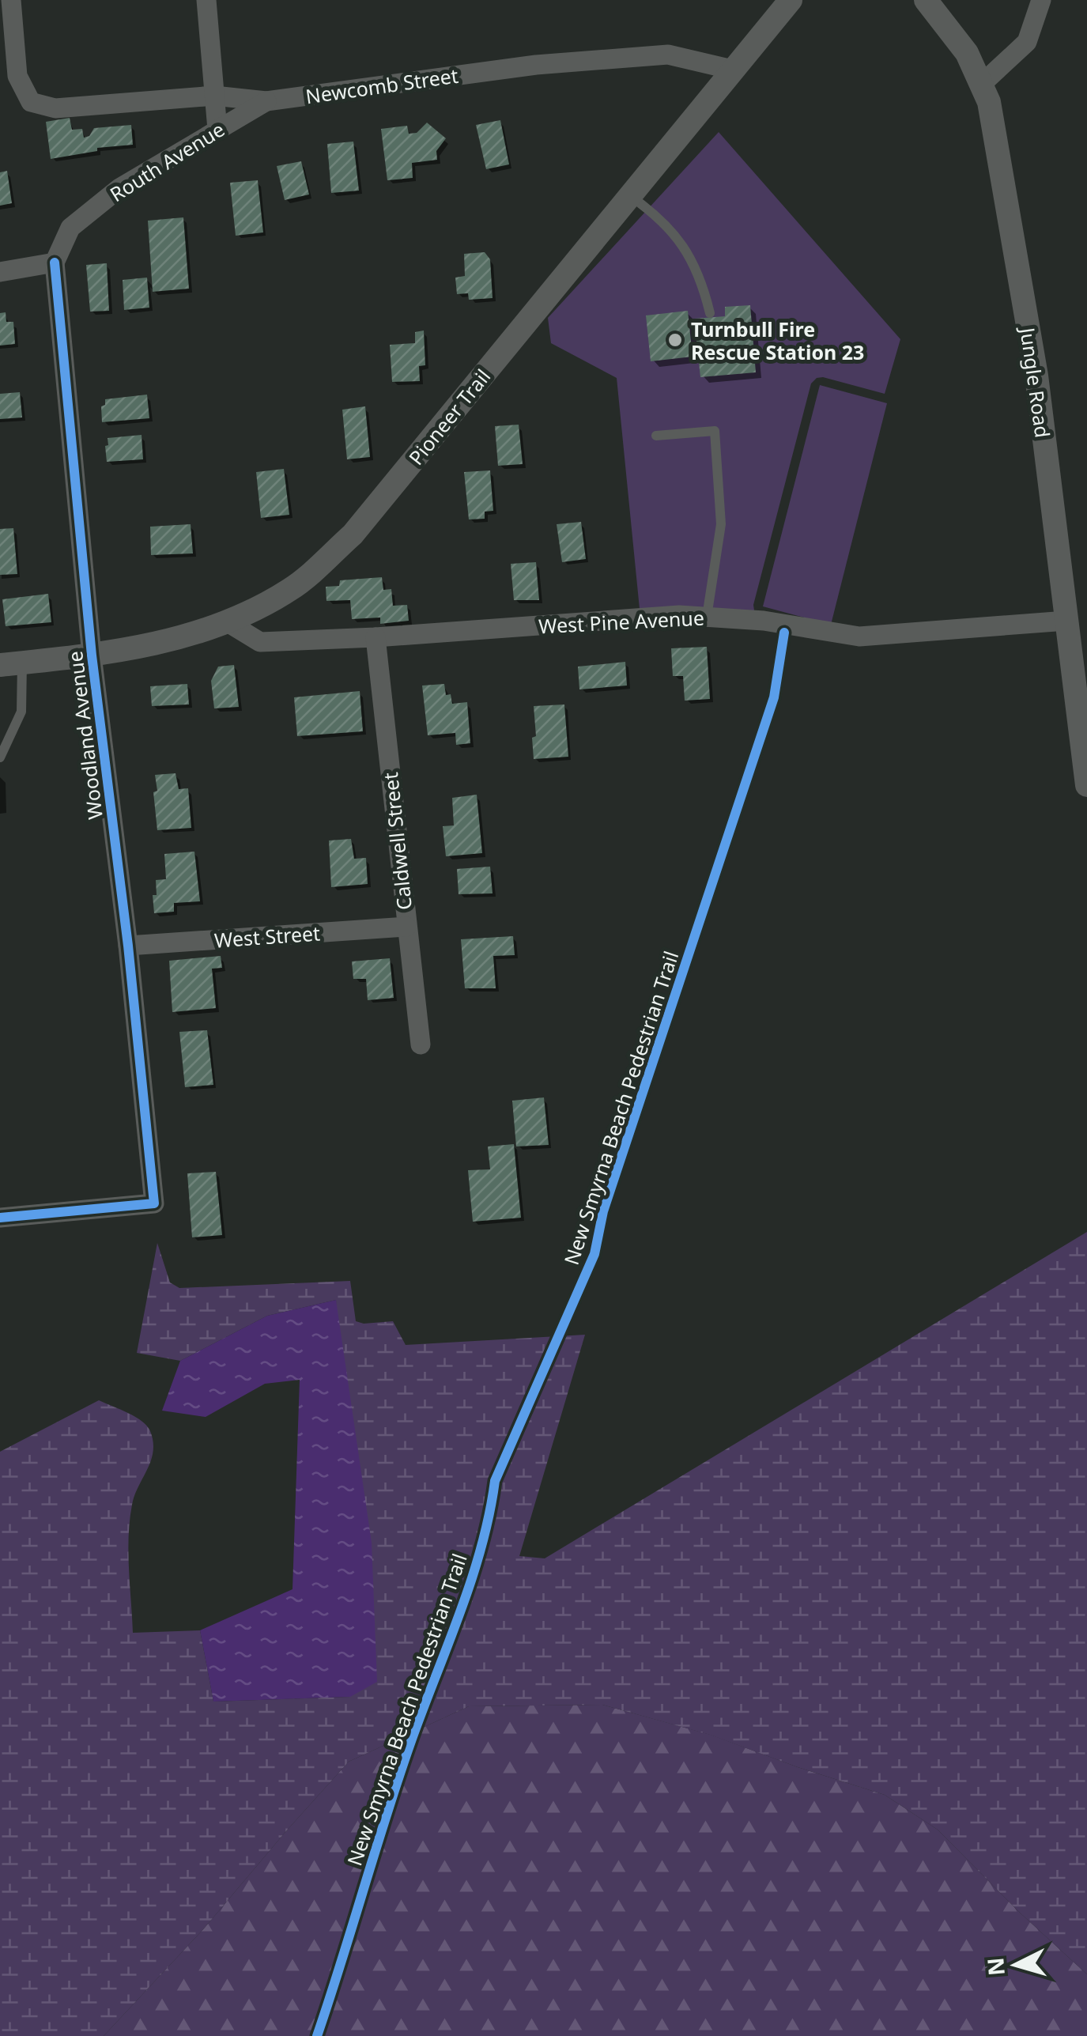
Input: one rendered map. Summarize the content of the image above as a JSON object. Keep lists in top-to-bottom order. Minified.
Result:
{"streets":{"street":["Newcomb Street","Routh Avenue","Jungle Road","Pioneer Trail","West Pine Avenue","Woodland Avenue","Caldwell Street","West Street"],"cycle path":["New Smyrna Beach Pedestrian Trail"]},"crossings":[["Newcomb Street","Routh Avenue"],["Newcomb Street","Pioneer Trail"],["Routh Avenue","Woodland Avenue"],["Jungle Road","West Pine Avenue"],["Pioneer Trail","West Pine Avenue"],["Pioneer Trail","Woodland Avenue"],["West Pine Avenue","Caldwell Street"],["Woodland Avenue","West Street"],["Caldwell Street","West Street"]],"places":["Turnbull Fire Rescue Station 23"],"north":"left"}
